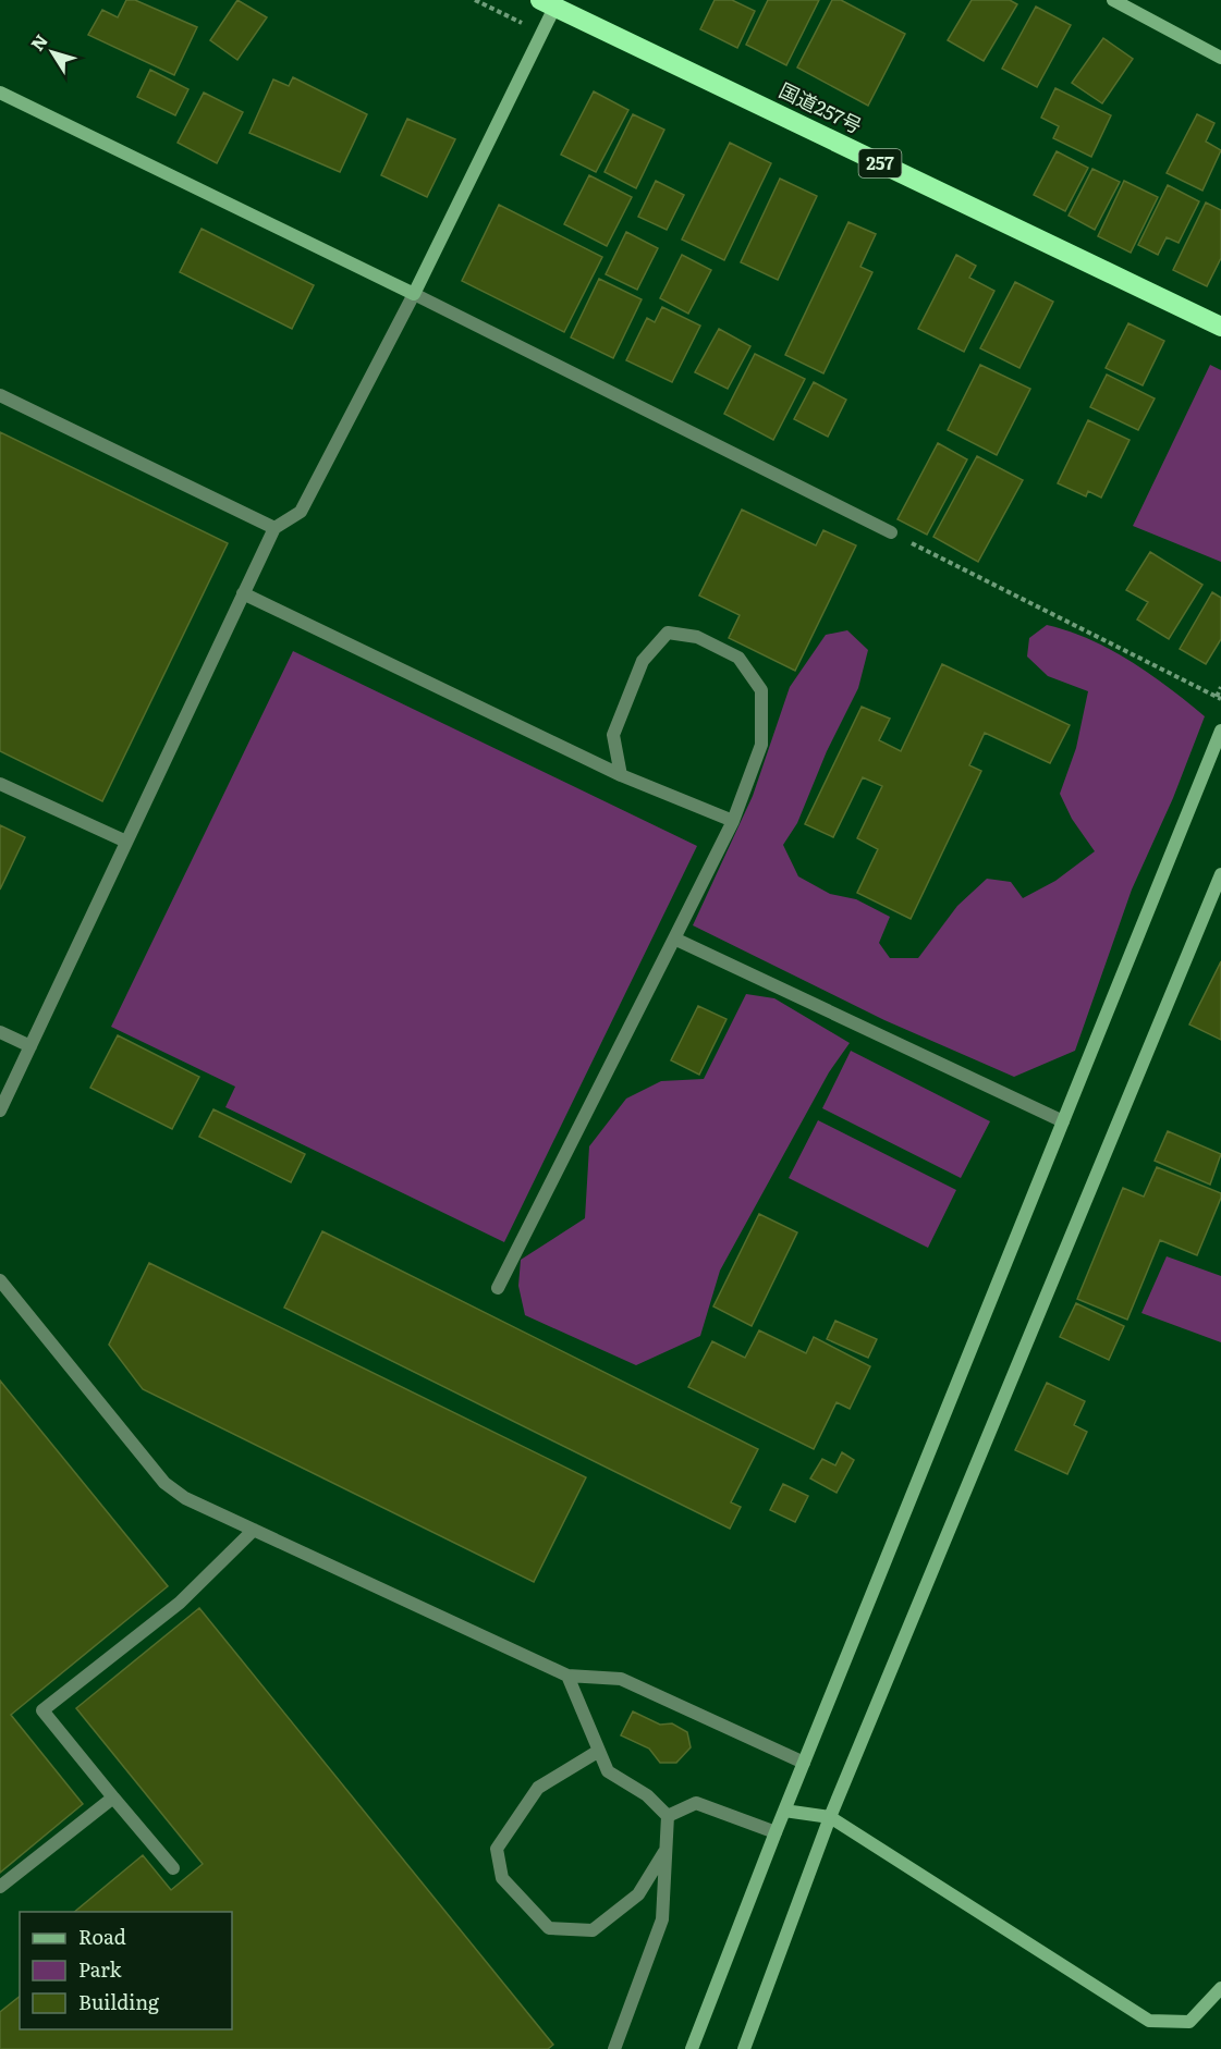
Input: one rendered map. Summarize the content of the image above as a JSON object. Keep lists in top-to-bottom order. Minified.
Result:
{"streets":{"highway":["国道257号","257"]},"legend":["Road","Park","Building"],"north":"top left"}
